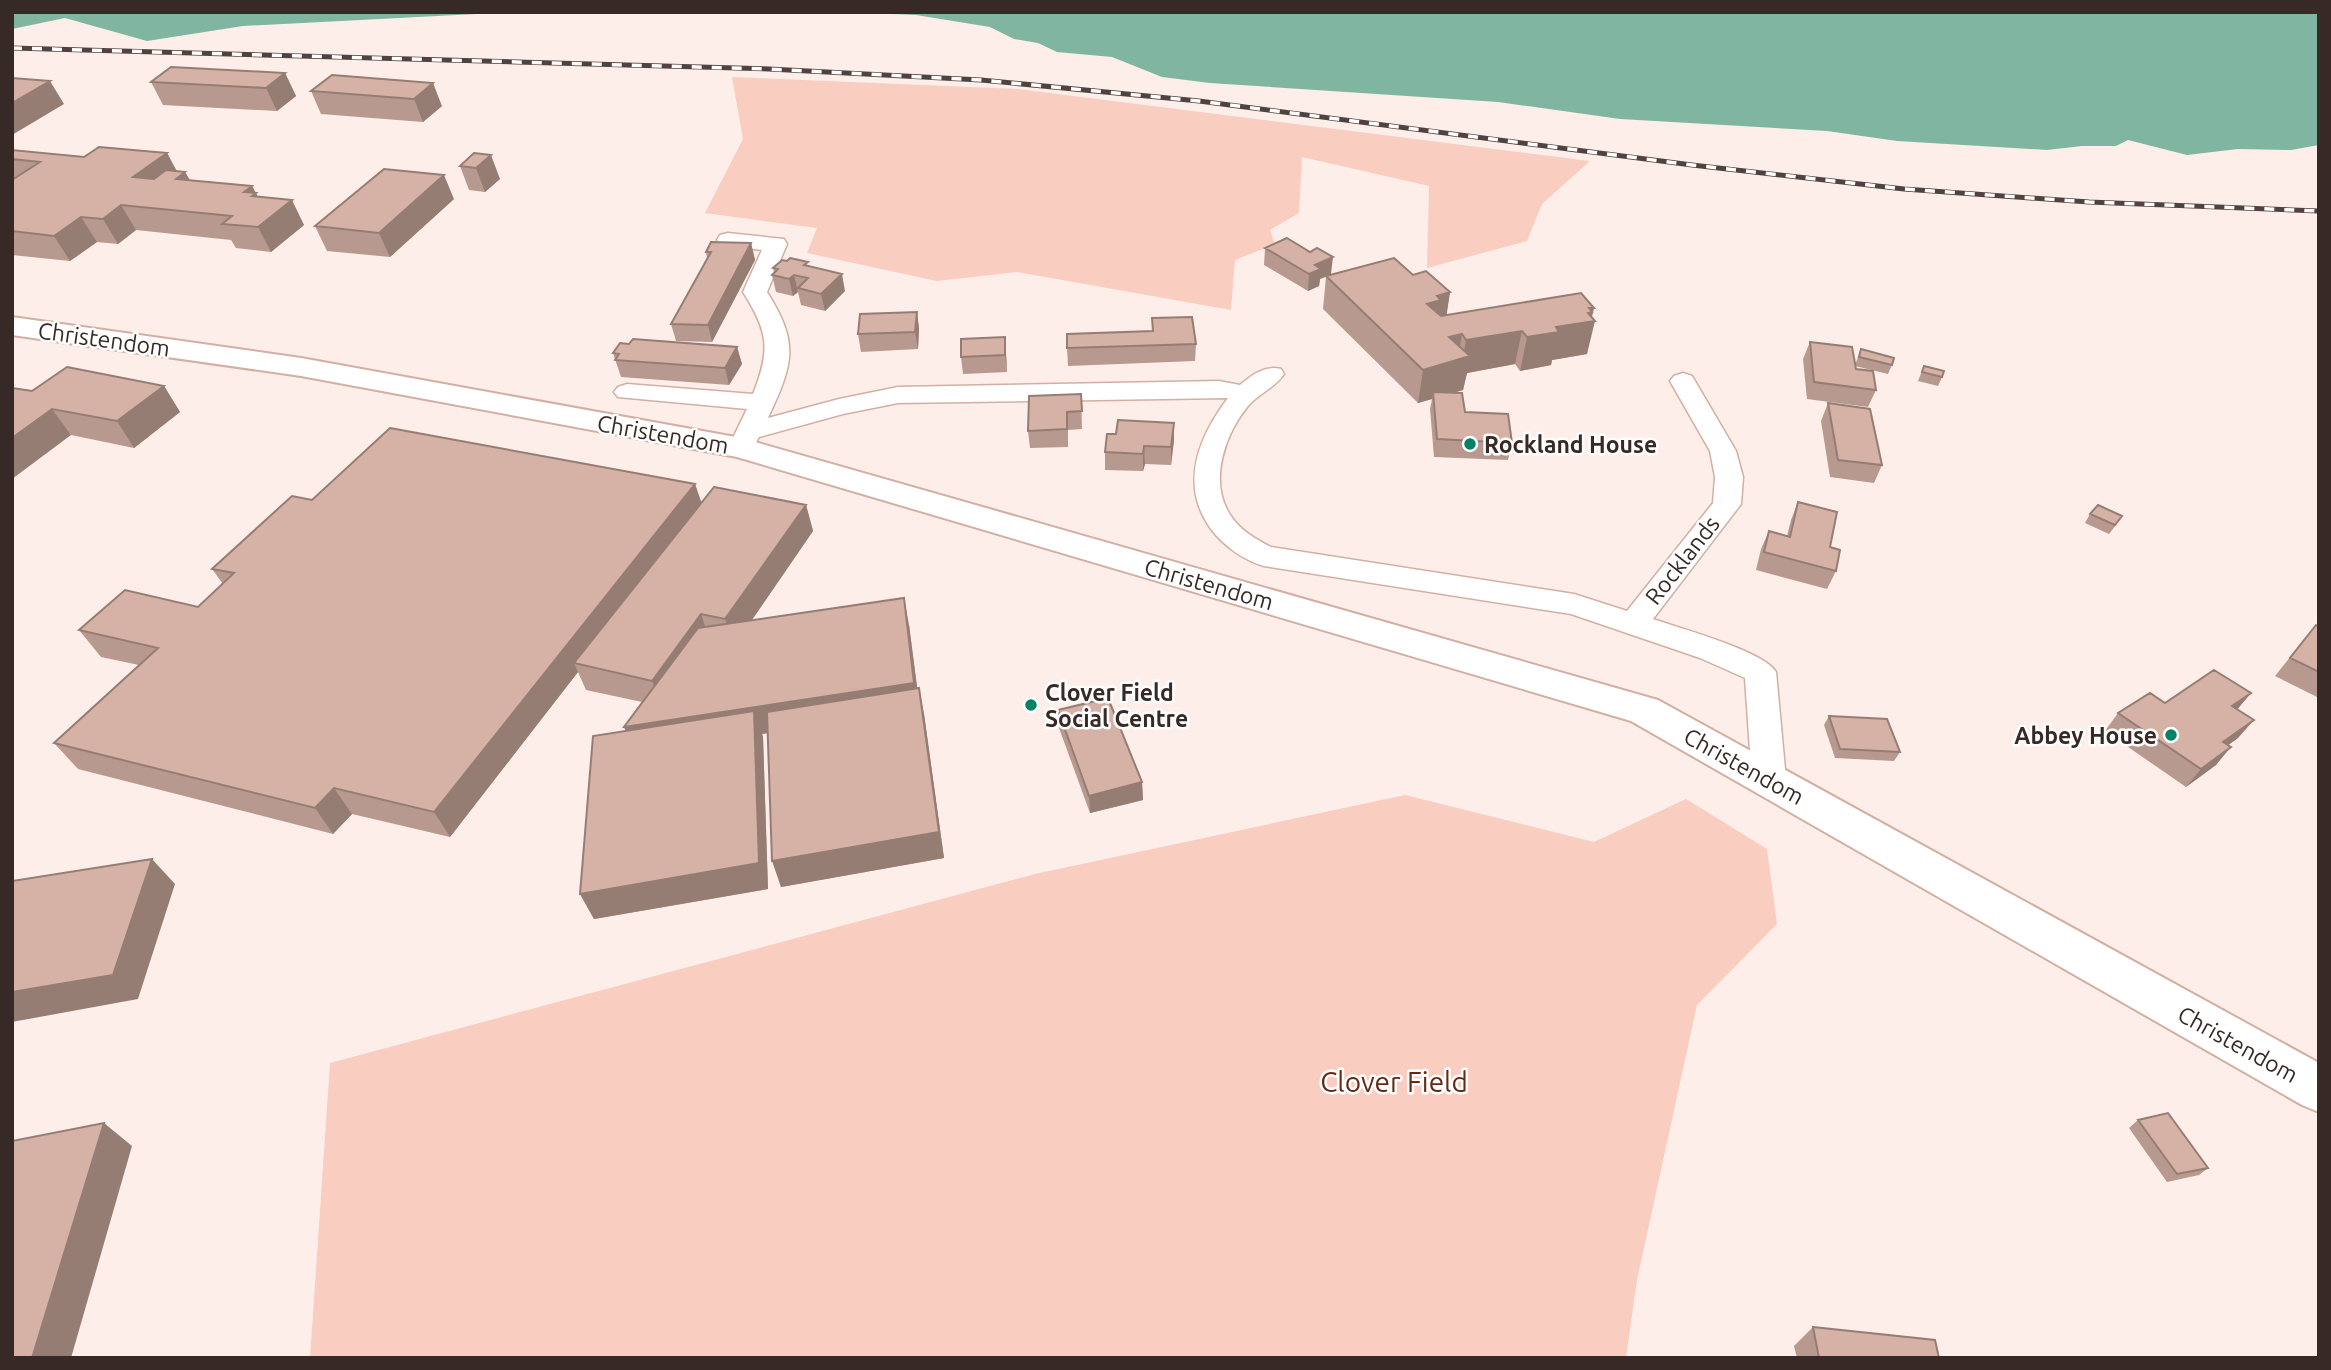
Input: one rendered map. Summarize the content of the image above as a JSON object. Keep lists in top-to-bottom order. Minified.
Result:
{"streets":{"street":["Christendom","Rocklands"]},"parks":["Clover Field"],"places":["Rockland House","Clover Field Social Centre","Abbey House"]}
